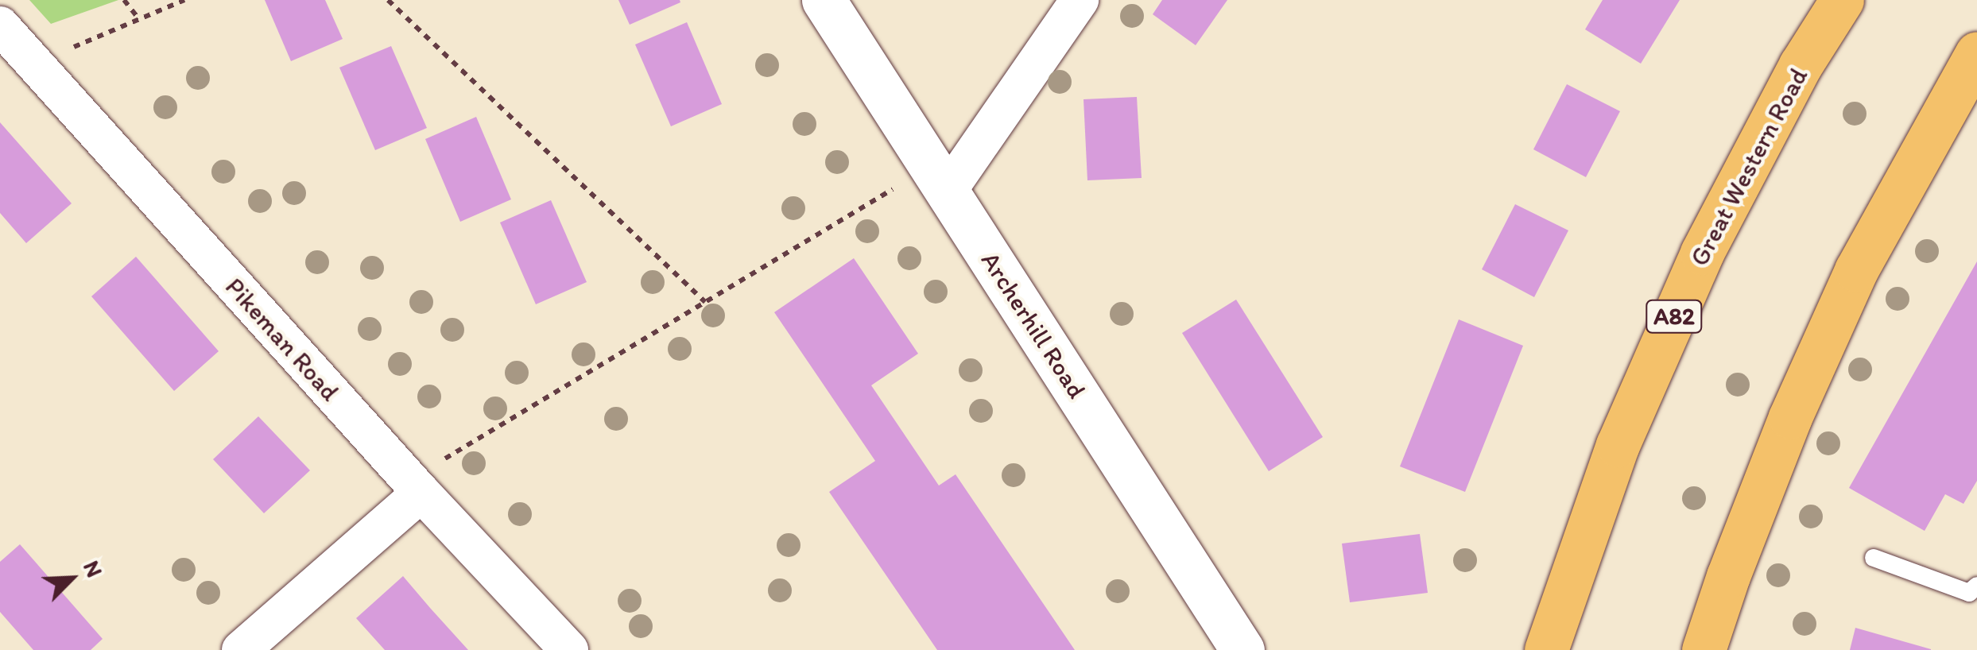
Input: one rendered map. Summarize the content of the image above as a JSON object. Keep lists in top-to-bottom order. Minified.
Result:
{"streets":{"main road":["Great Western Road","A82"],"street":["Archerhill Road","Pikeman Road"]},"north":"top right"}
